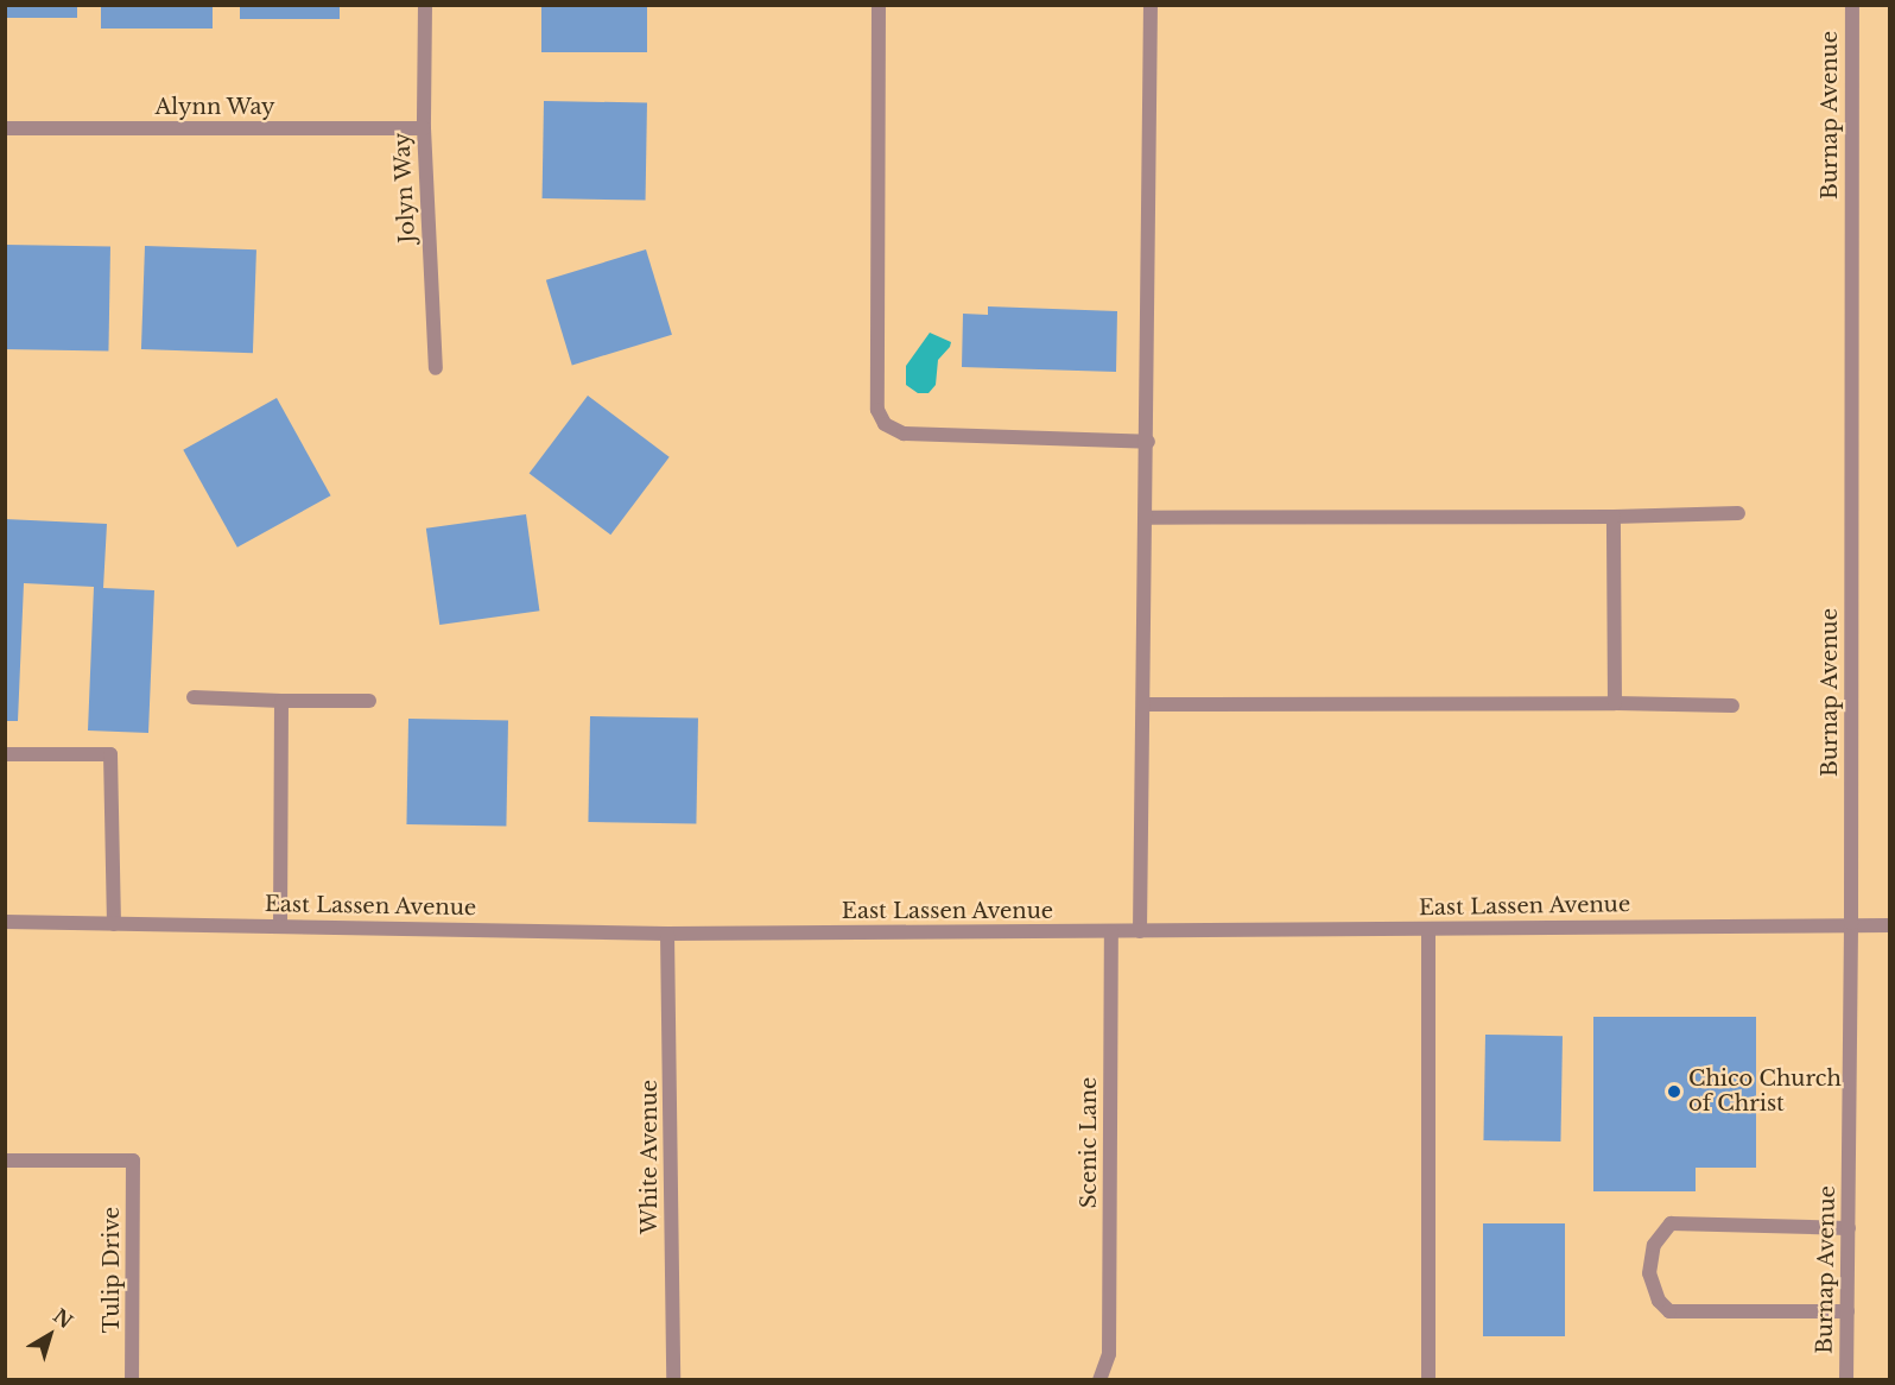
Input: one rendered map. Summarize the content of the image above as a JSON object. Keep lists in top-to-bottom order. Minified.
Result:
{"streets":{"street":["Alynn Way","Burnap Avenue","Jolyn Way","East Lassen Avenue","Scenic Lane","White Avenue","Tulip Drive"]},"crossings":[["Alynn Way","Jolyn Way"],["Burnap Avenue","East Lassen Avenue"],["East Lassen Avenue","Scenic Lane"],["East Lassen Avenue","White Avenue"]],"places":["Chico Church of Christ"],"north":"top right"}
